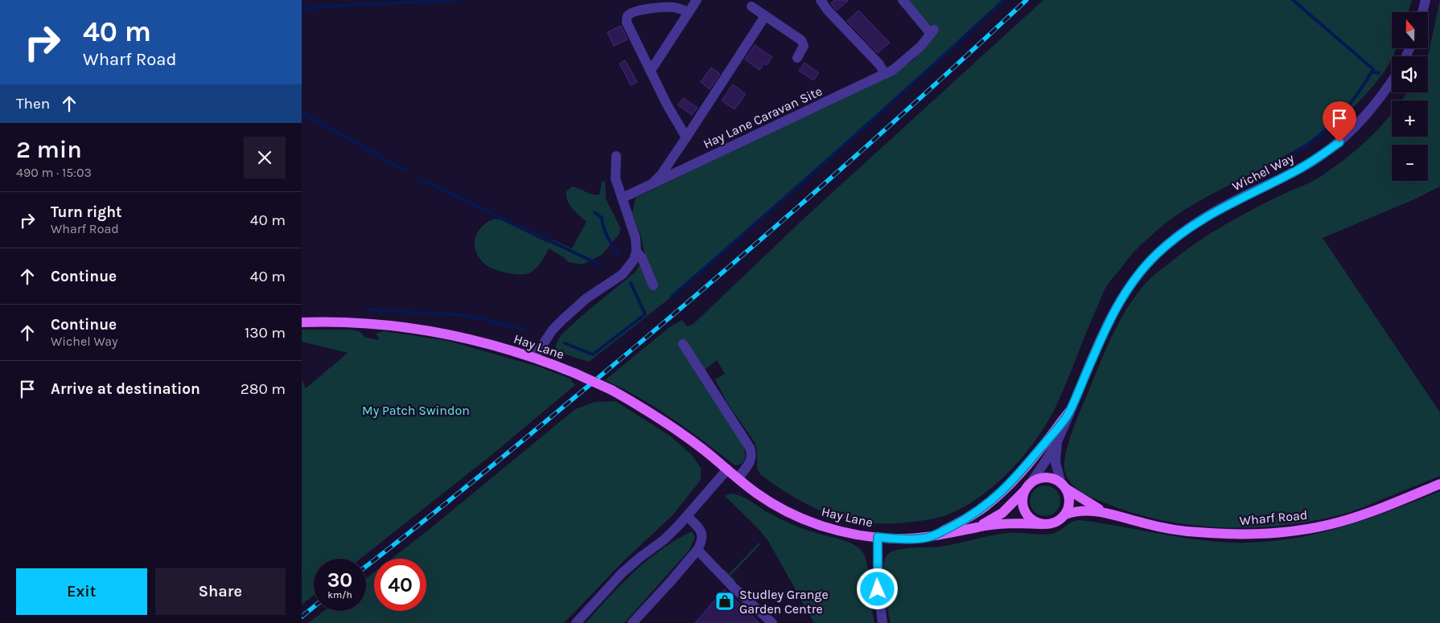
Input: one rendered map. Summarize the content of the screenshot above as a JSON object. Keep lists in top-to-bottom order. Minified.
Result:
{"streets":{"main road":["Hay Lane","Wharf Road"],"street":["Hay Lane Caravan Site","Wichel Way"]},"crossings":[["Wichel Way","Wharf Road"],["Hay Lane","Wharf Road"]],"parks":["My Patch Swindon"],"places":{"shop":["Studley Grange Garden Centre"]},"north":"top","page":{"turn":["40 m","Wharf Road"],"map_buttons":["+","−"],"then":"Then","heading":["2 min","490 m · 15:03"],"list":[{"name":"Turn right","note":"Wharf Road","value":"40 m"},{"name":"Continue","value":"40 m"},{"name":"Continue","note":"Wichel Way","value":"130 m"},{"name":"Arrive at destination","value":"280 m"}],"speed":"30 km/h","limit":"40","buttons":["Exit","Share"]}}
